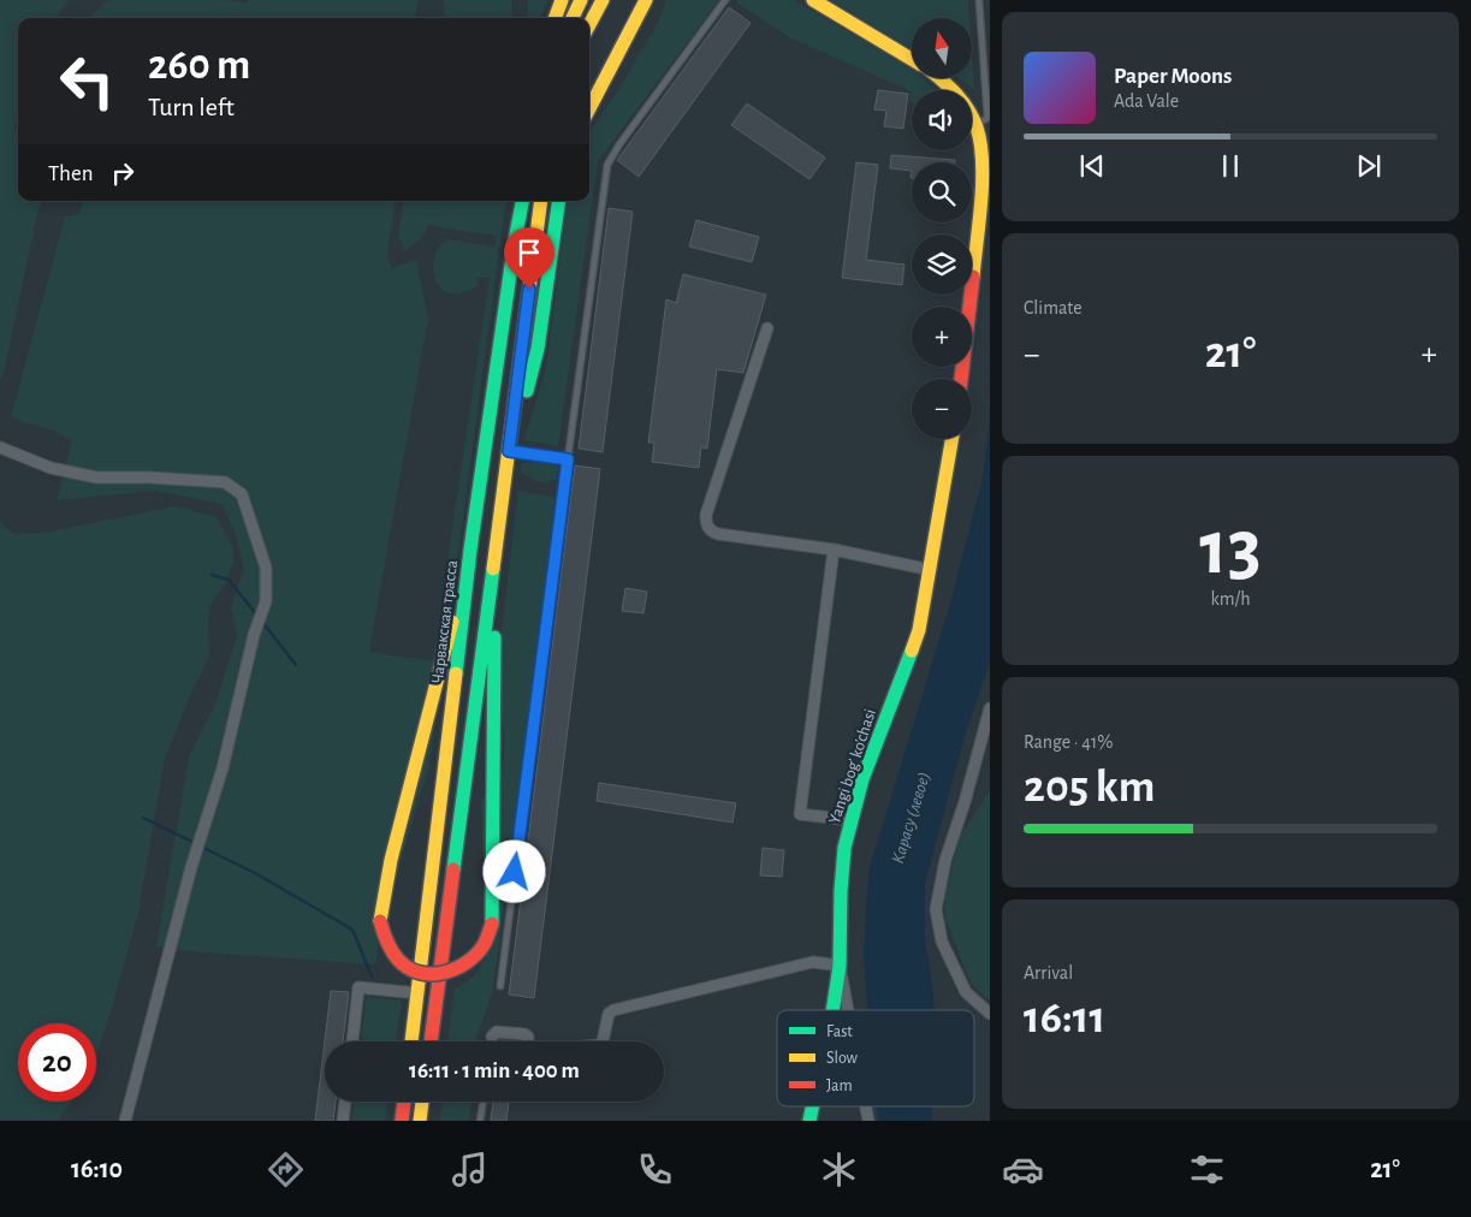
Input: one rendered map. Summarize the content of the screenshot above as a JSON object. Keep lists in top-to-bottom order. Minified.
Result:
{"streets":{"main road":["Чарвакская трасса","Yangi bog' ko'chasi"]},"water":["Карасу (левое)"],"legend":["Fast","Slow","Jam"],"north":"top","page":{"map_buttons":["+","−"],"turn":["260 m","Turn left"],"song":["Paper Moons","Ada Vale"],"then":"Then","tile":["Climate",["13","km/h"],["Range · 41%","205 km"],["Arrival","16:11"]],"heat":["−","21°","+"],"limit":"20","trip":"16:11 · 1 min · 400 m","tabs":["16:10","21°"]}}
